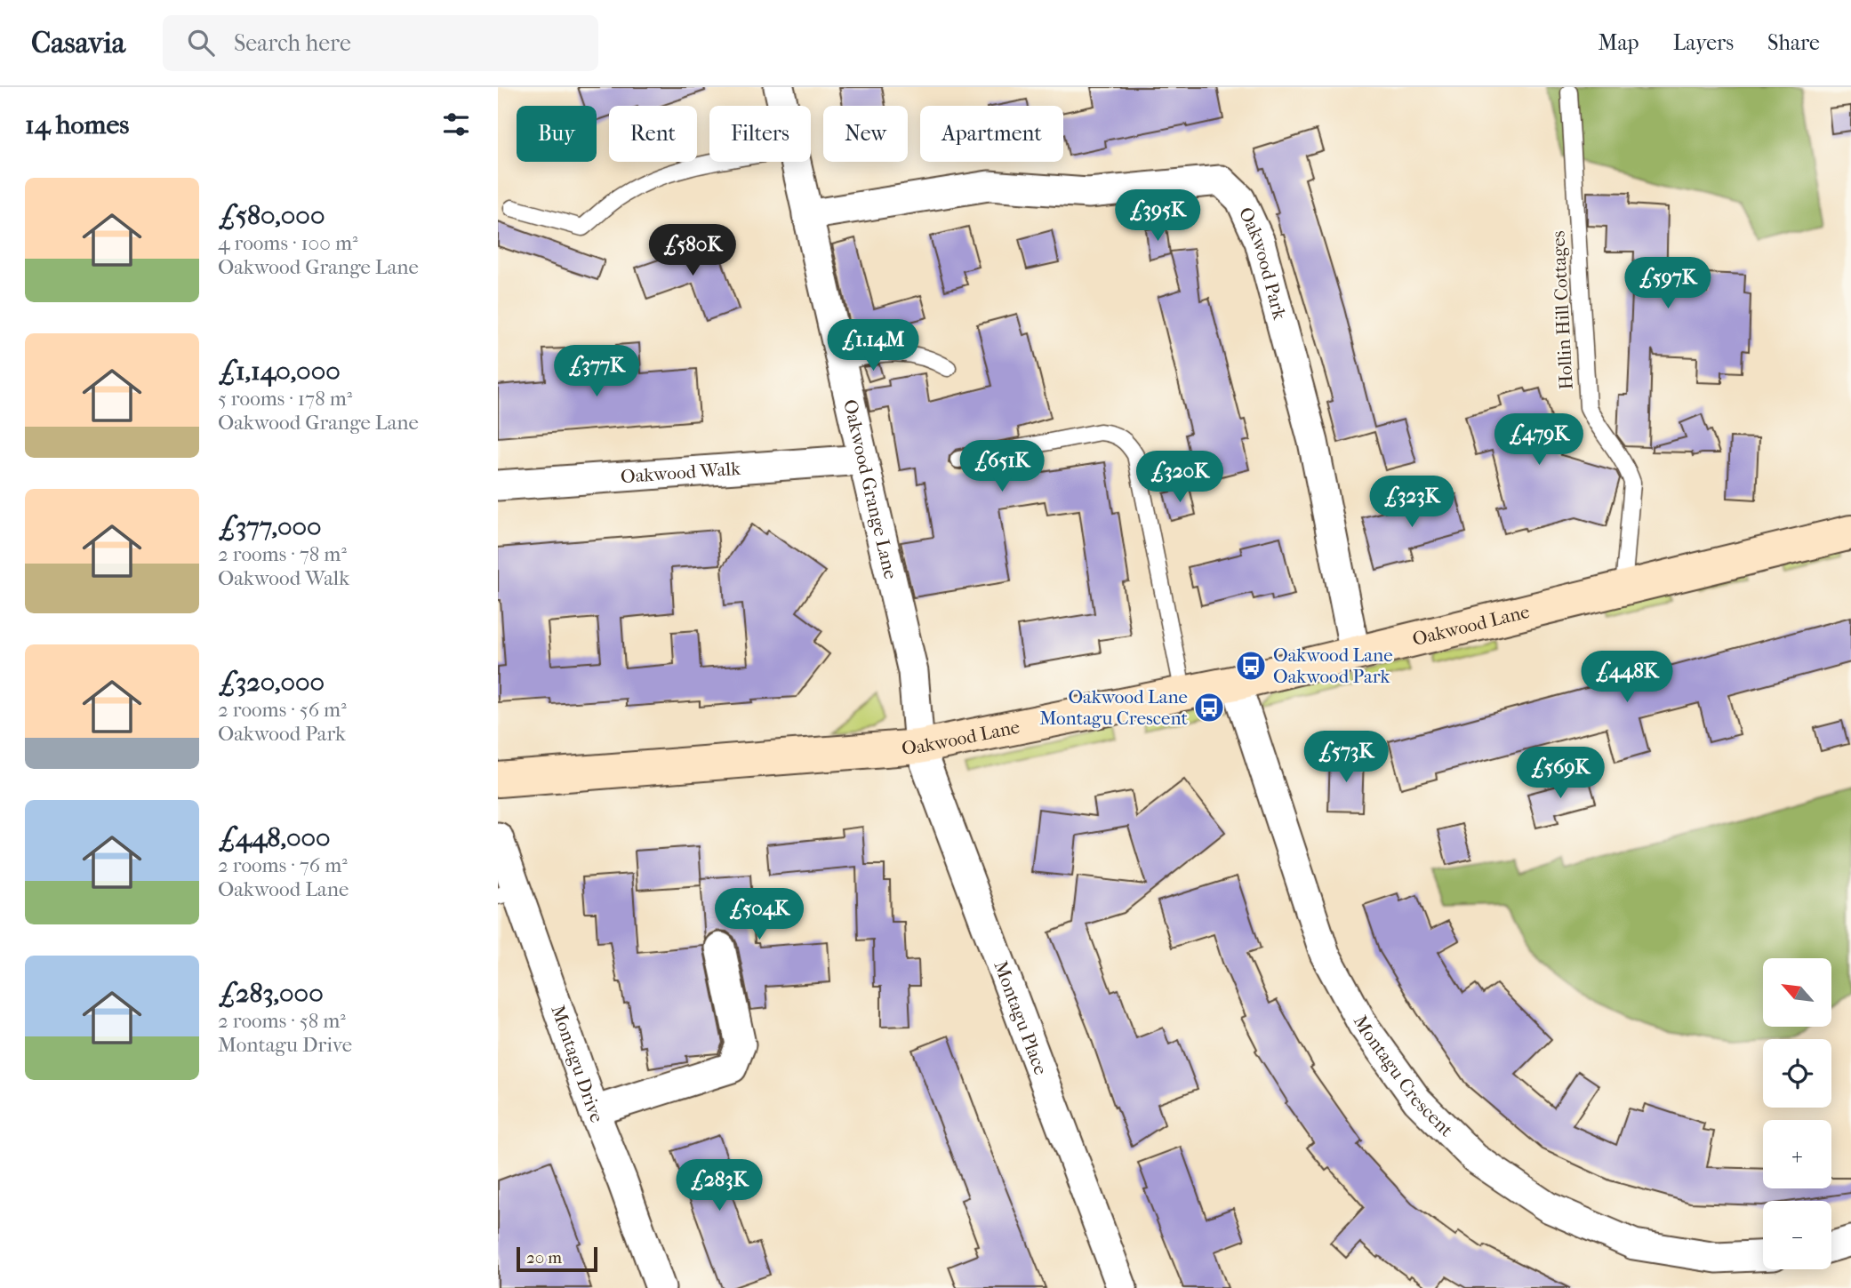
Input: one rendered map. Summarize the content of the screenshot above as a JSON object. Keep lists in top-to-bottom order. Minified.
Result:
{"streets":{"street":["Oakwood Park","Oakwood Walk","Oakwood Grange Lane","Oakwood Lane","Montagu Place","Montagu Drive","Montagu Crescent"],"lane":["Hollin Hill Cottages"]},"crossings":[["Oakwood Park","Oakwood Grange Lane"],["Oakwood Park","Oakwood Lane"],["Hollin Hill Cottages","Oakwood Lane"],["Oakwood Walk","Oakwood Grange Lane"],["Oakwood Grange Lane","Oakwood Lane"],["Oakwood Grange Lane","Montagu Place"],["Oakwood Lane","Montagu Place"],["Oakwood Lane","Montagu Crescent"]],"places":{"bus stop":["Oakwood Lane Oakwood Park","Oakwood Lane Montagu Crescent"]},"scale_bar":"20 m","north":"top left","page":{"header":"Casavia","search":"Search here","nav":["Map","Layers","Share"],"heading":"14 homes","chip":["Buy","Rent","Filters","New","Apartment"],"list":[{"name":"£580,000","note":"4 rooms · 100 m² · Oakwood Grange Lane"},{"name":"£1,140,000","note":"5 rooms · 178 m² · Oakwood Grange Lane"},{"name":"£377,000","note":"2 rooms · 78 m² · Oakwood Walk"},{"name":"£320,000","note":"2 rooms · 56 m² · Oakwood Park"},{"name":"£448,000","note":"2 rooms · 76 m² · Oakwood Lane"},{"name":"£283,000","note":"2 rooms · 58 m² · Montagu Drive"}],"price":["£395K","£580K","£597K","£1.14M","£377K","£479K","£651K","£320K","£323K","£448K","£573K","£569K","£504K","£283K"],"map_buttons":["+","−"],"scale":"20 m"}}
